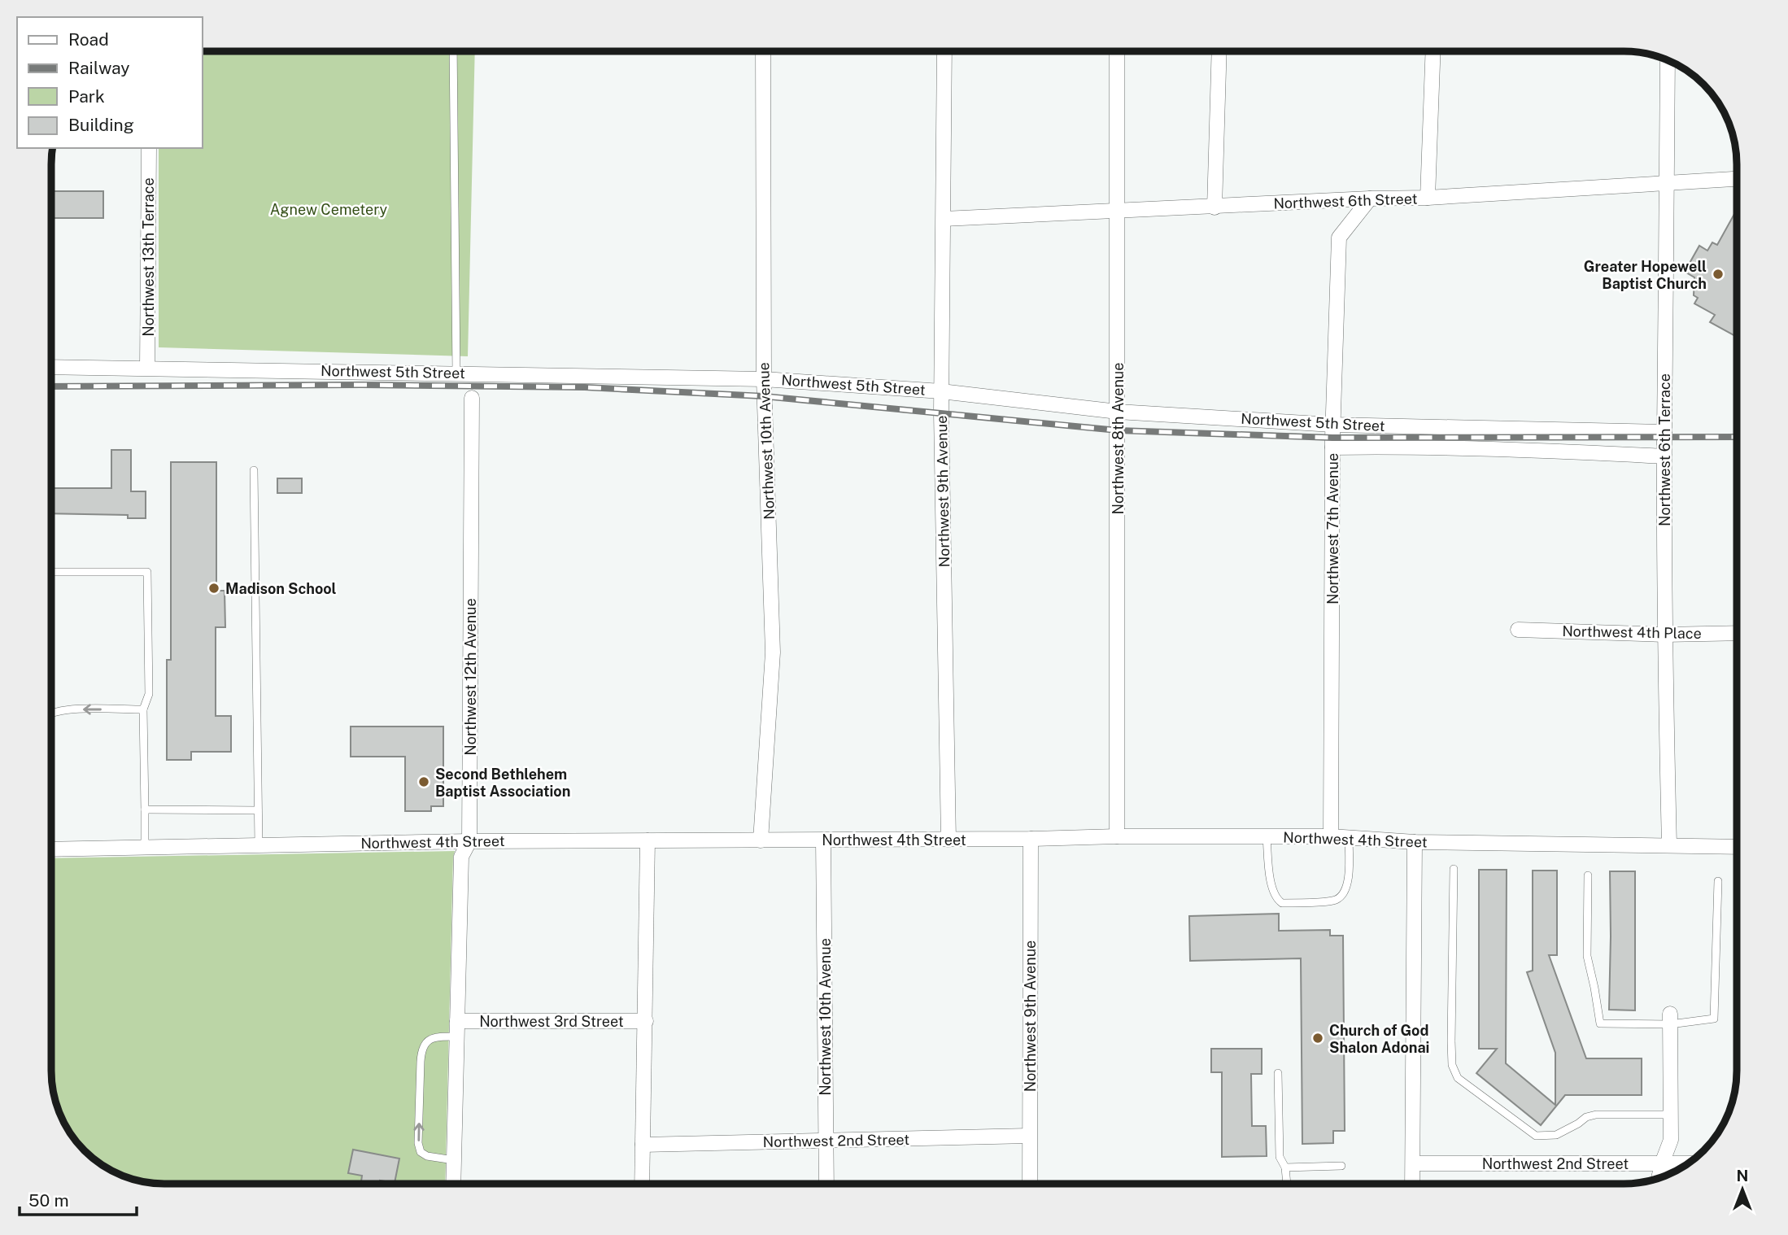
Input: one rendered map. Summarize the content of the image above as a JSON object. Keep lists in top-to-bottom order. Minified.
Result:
{"streets":{"street":["Northwest 6th Street","Northwest 13th Terrace","Northwest 5th Street","Northwest 8th Avenue","Northwest 10th Avenue","Northwest 6th Terrace","Northwest 9th Avenue","Northwest 7th Avenue","Northwest 4th Place","Northwest 12th Avenue","Northwest 4th Street","Northwest 3rd Street","Northwest 2nd Street"]},"crossings":[["Northwest 6th Street","Northwest 8th Avenue"],["Northwest 6th Street","Northwest 6th Terrace"],["Northwest 6th Street","Northwest 9th Avenue"],["Northwest 6th Street","Northwest 7th Avenue"],["Northwest 13th Terrace","Northwest 5th Street"],["Northwest 5th Street","Northwest 8th Avenue"],["Northwest 5th Street","Northwest 10th Avenue"],["Northwest 5th Street","Northwest 6th Terrace"],["Northwest 5th Street","Northwest 9th Avenue"],["Northwest 5th Street","Northwest 7th Avenue"],["Northwest 8th Avenue","Northwest 4th Street"],["Northwest 10th Avenue","Northwest 4th Street"],["Northwest 10th Avenue","Northwest 2nd Street"],["Northwest 6th Terrace","Northwest 4th Place"],["Northwest 6th Terrace","Northwest 4th Street"],["Northwest 9th Avenue","Northwest 4th Street"],["Northwest 9th Avenue","Northwest 2nd Street"],["Northwest 7th Avenue","Northwest 4th Street"],["Northwest 12th Avenue","Northwest 4th Street"],["Northwest 12th Avenue","Northwest 3rd Street"]],"parks":["Agnew Cemetery"],"places":["Greater Hopewell Baptist Church","Madison School","Second Bethlehem Baptist Association","Church of God Shalon Adonai"],"legend":["Road","Railway","Park","Building"],"scale_bar":"50 m","north":"top"}
